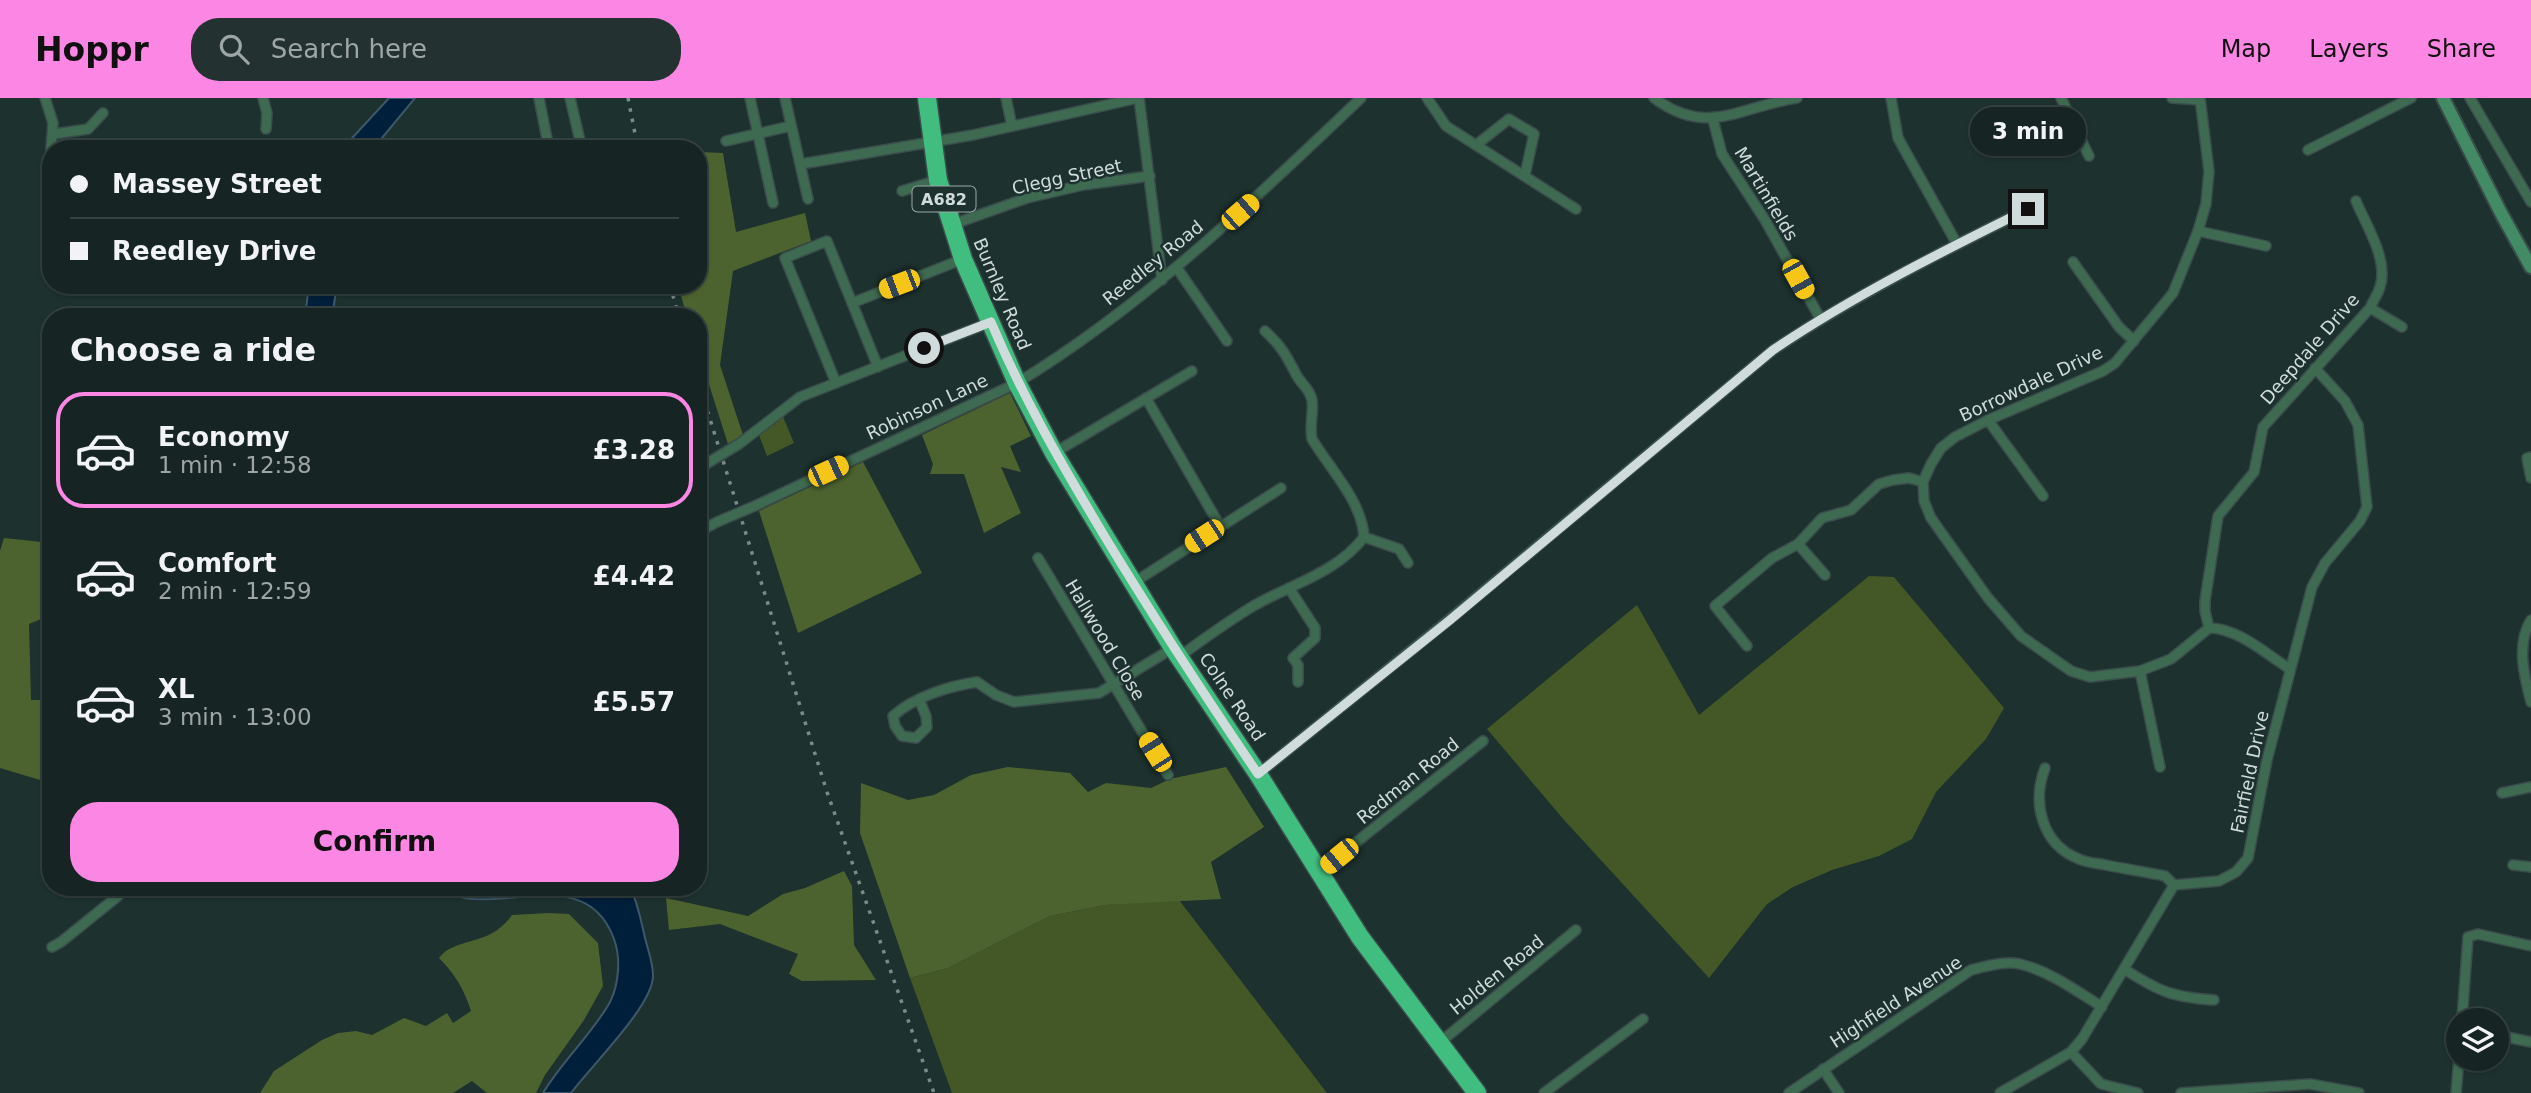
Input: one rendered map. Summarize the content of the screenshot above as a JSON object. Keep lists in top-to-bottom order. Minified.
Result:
{"streets":{"highway":["A682","Burnley Road","Colne Road"],"street":["Clegg Street","Martinfields","Reedley Road","Deepdale Drive","Borrowdale Drive","Robinson Lane","Hallwood Close","Fairfield Drive","Redman Road","Holden Road","Highfield Avenue"]},"crossings":[["Clegg Street","Burnley Road"],["Reedley Road","Burnley Road"],["Reedley Road","Robinson Lane"],["Reedley Road","Colne Road"],["Burnley Road","Robinson Lane"],["Burnley Road","Colne Road"],["Deepdale Drive","Fairfield Drive"],["Robinson Lane","Colne Road"],["Colne Road","Redman Road"],["Colne Road","Holden Road"]],"page":{"header":"Hoppr","search":"Search here","nav":["Map","Layers","Share"],"bubble":"3 min","banner":["Massey Street","Reedley Drive"],"heading":"Choose a ride","list":[{"name":"Economy","note":"1 min · 12:58","value":"£3.28"},{"name":"Comfort","note":"2 min · 12:59","value":"£4.42"},{"name":"XL","note":"3 min · 13:00","value":"£5.57"}],"buttons":"Confirm"}}
